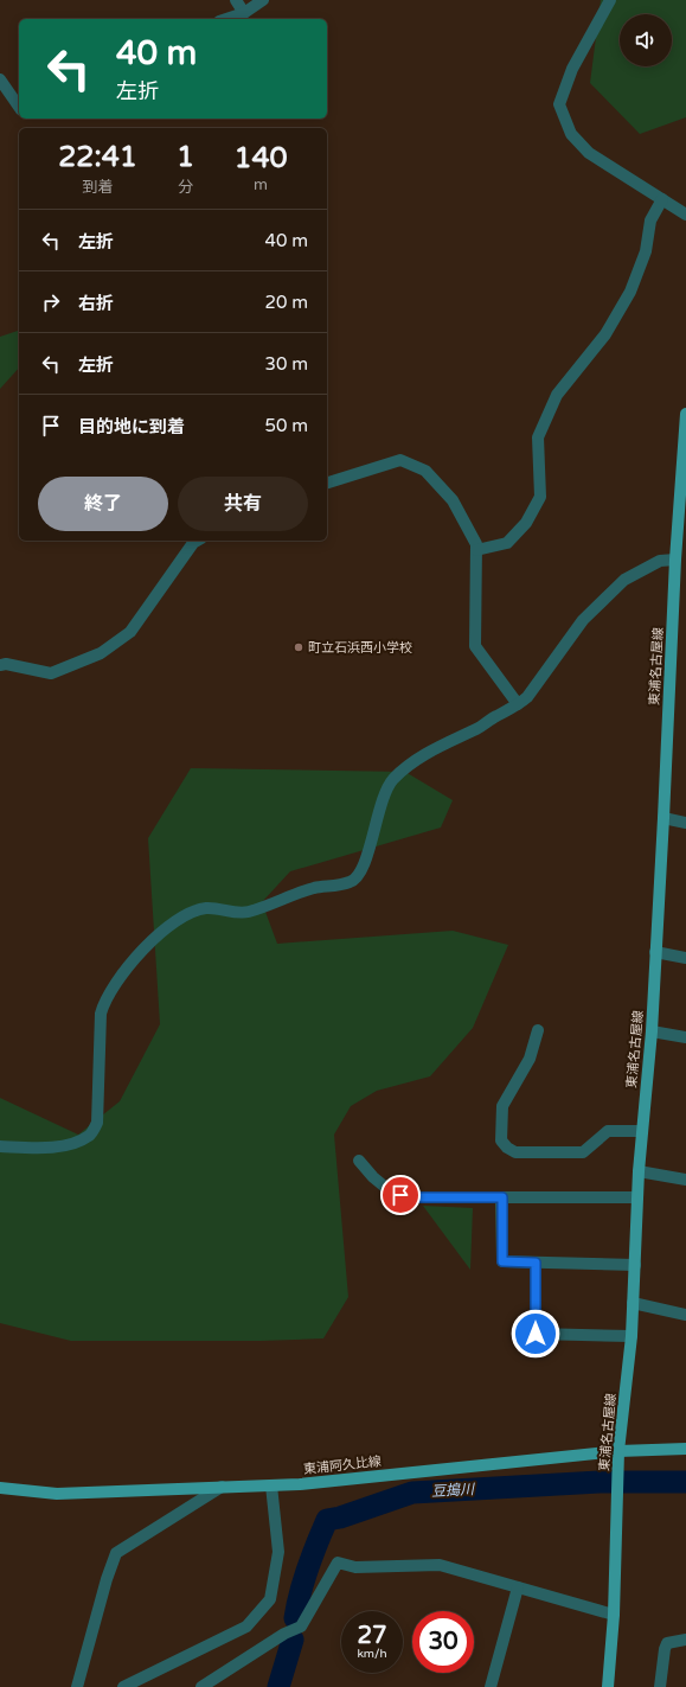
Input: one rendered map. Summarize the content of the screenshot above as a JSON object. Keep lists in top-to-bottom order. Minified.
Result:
{"streets":{"main road":["東浦名古屋線","東浦阿久比線"]},"crossings":[["東浦名古屋線","東浦阿久比線"]],"water":["豆搗川"],"places":["町立石浜西小学校"],"page":{"turn":["40 m","左折"],"eta":["22:41","到着","1","分","140","m"],"list":[{"name":"左折","value":"40 m"},{"name":"右折","value":"20 m"},{"name":"左折","value":"30 m"},{"name":"目的地に到着","value":"50 m"}],"buttons":["終了","共有"],"speed":"27 km/h","limit":"30"}}
